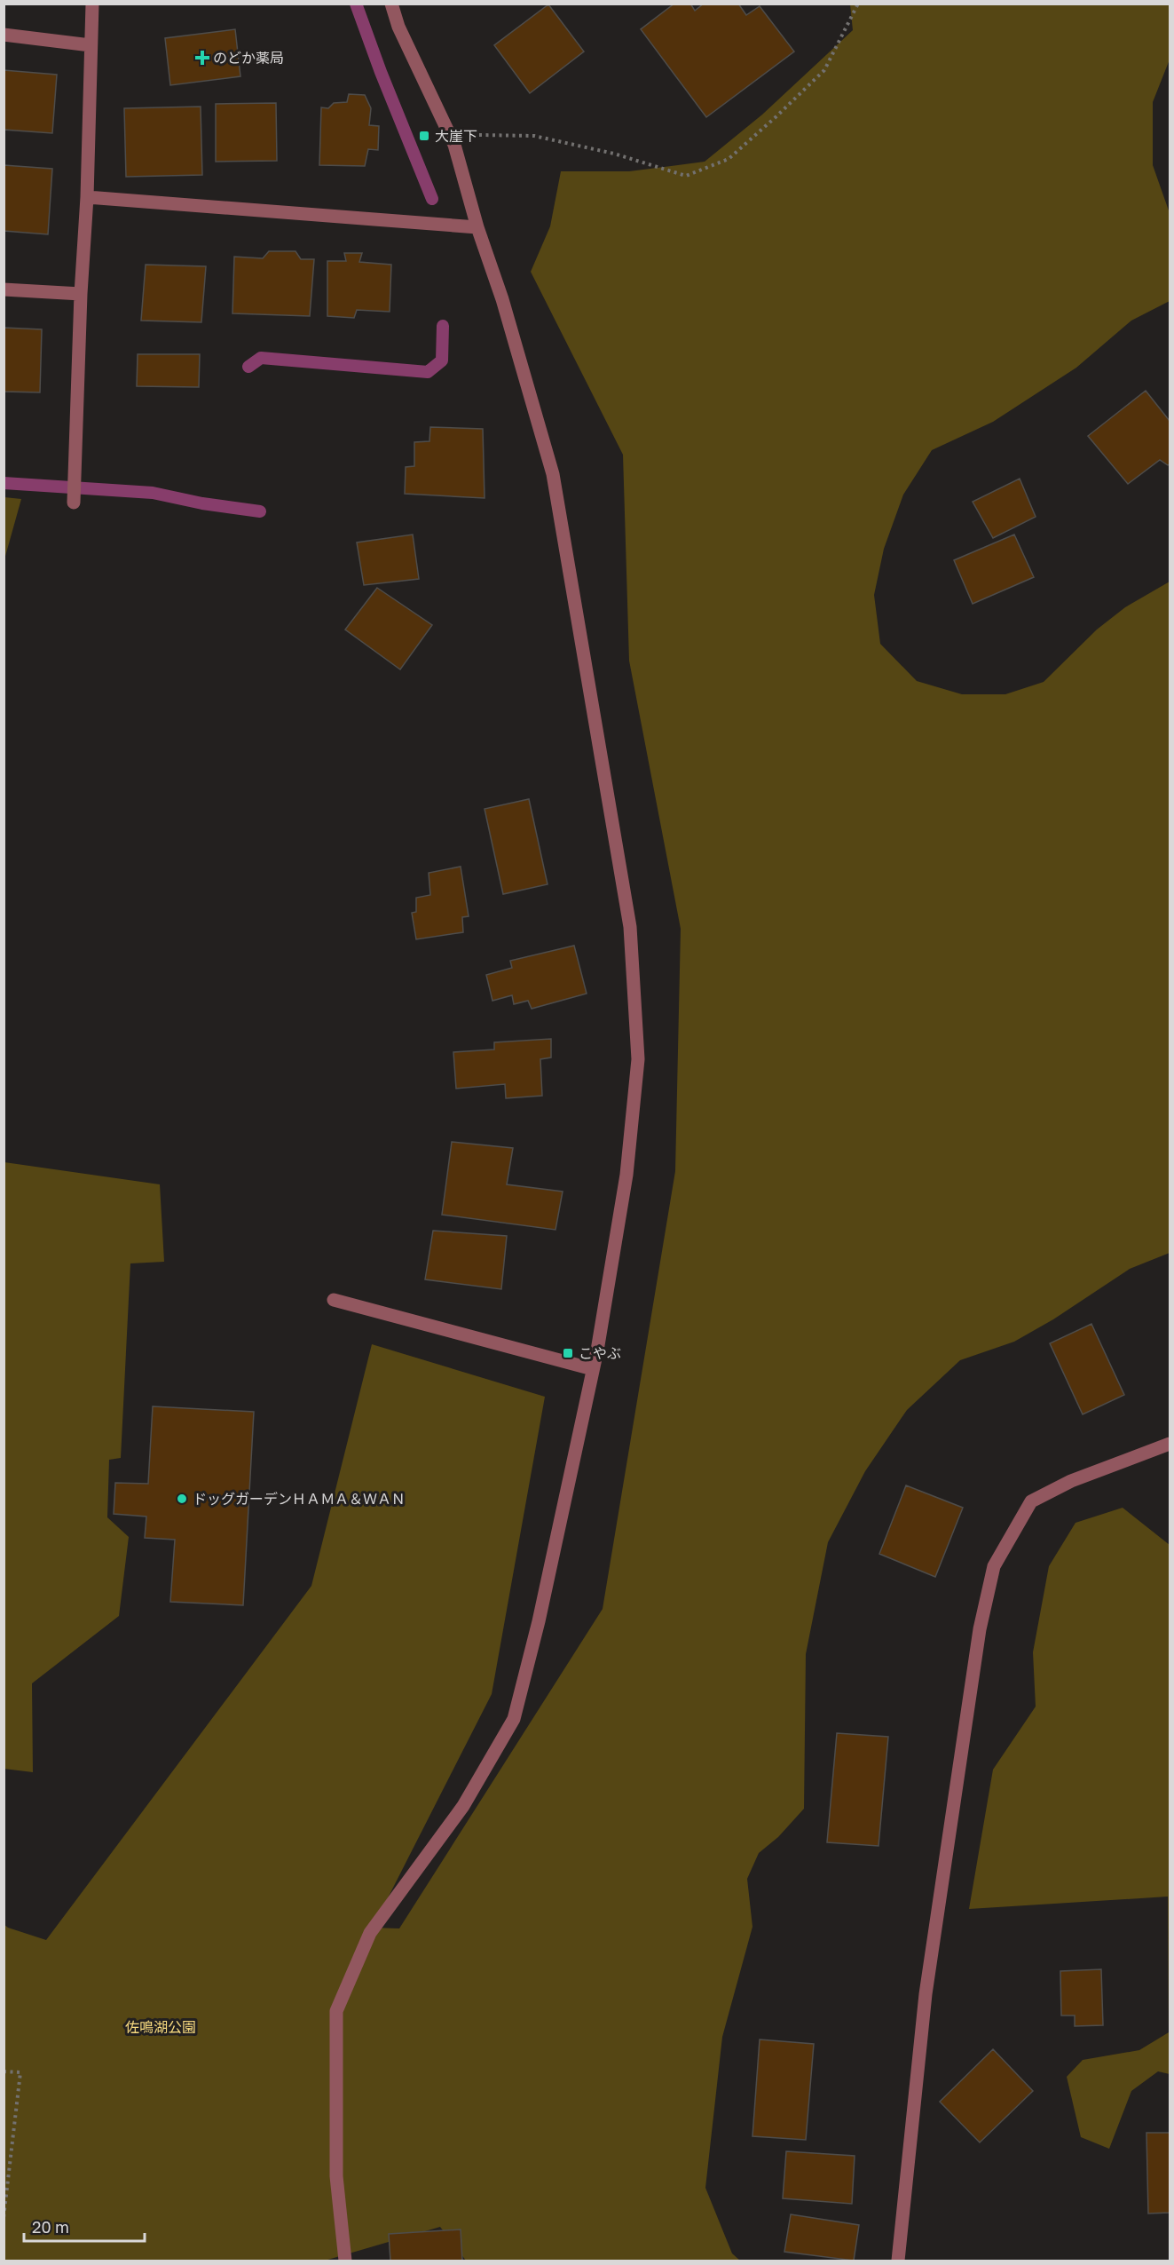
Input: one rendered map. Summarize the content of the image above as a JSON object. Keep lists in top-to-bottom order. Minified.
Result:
{"parks":["佐鳴湖公園"],"places":{"health":["のどか薬局"],"transit":["大崖下","こやぶ"],"other":["ドッグガーデンＨＡＭＡ＆ＷＡＮ"]},"scale_bar":"20 m"}
